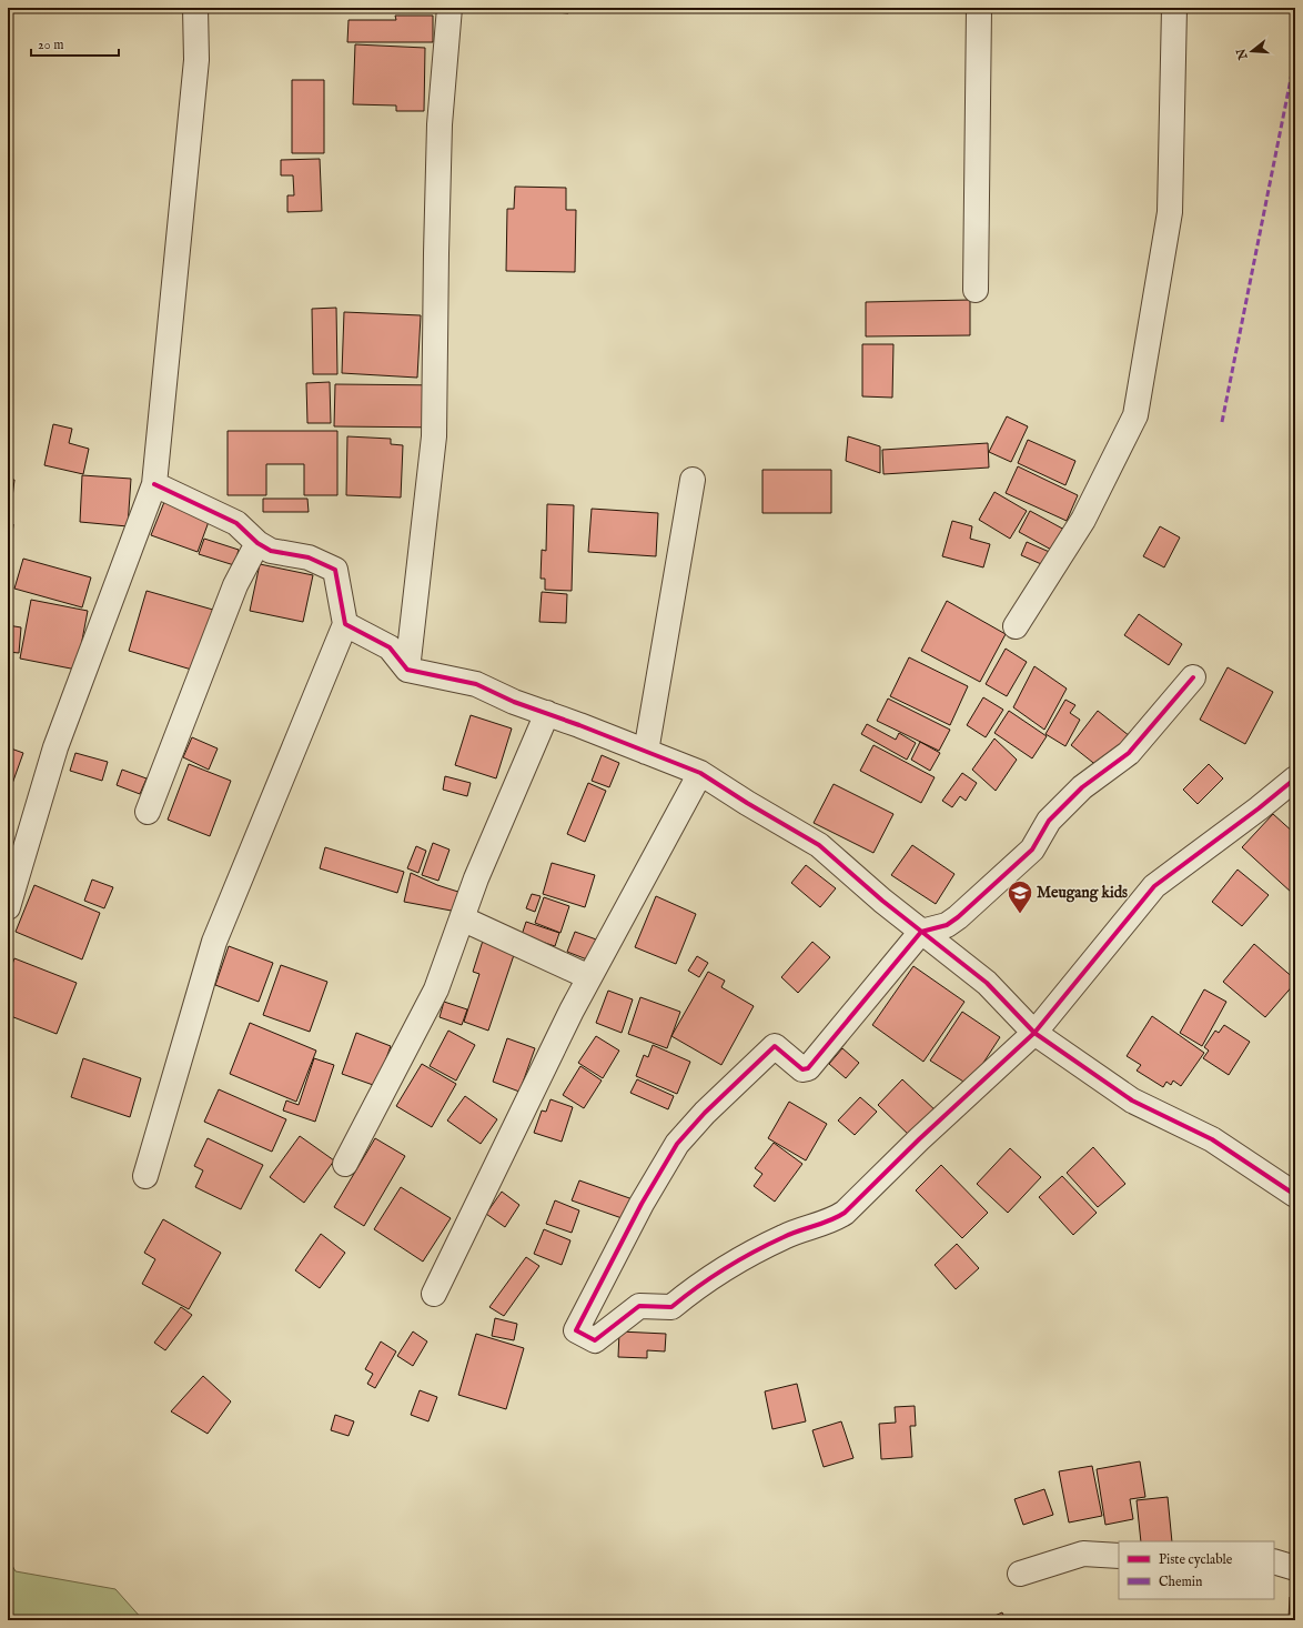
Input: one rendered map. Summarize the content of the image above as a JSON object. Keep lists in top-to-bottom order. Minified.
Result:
{"places":{"school or university":["Meugang kids"]},"legend":["Piste cyclable","Chemin"],"scale_bar":"20 m","north":"left"}
